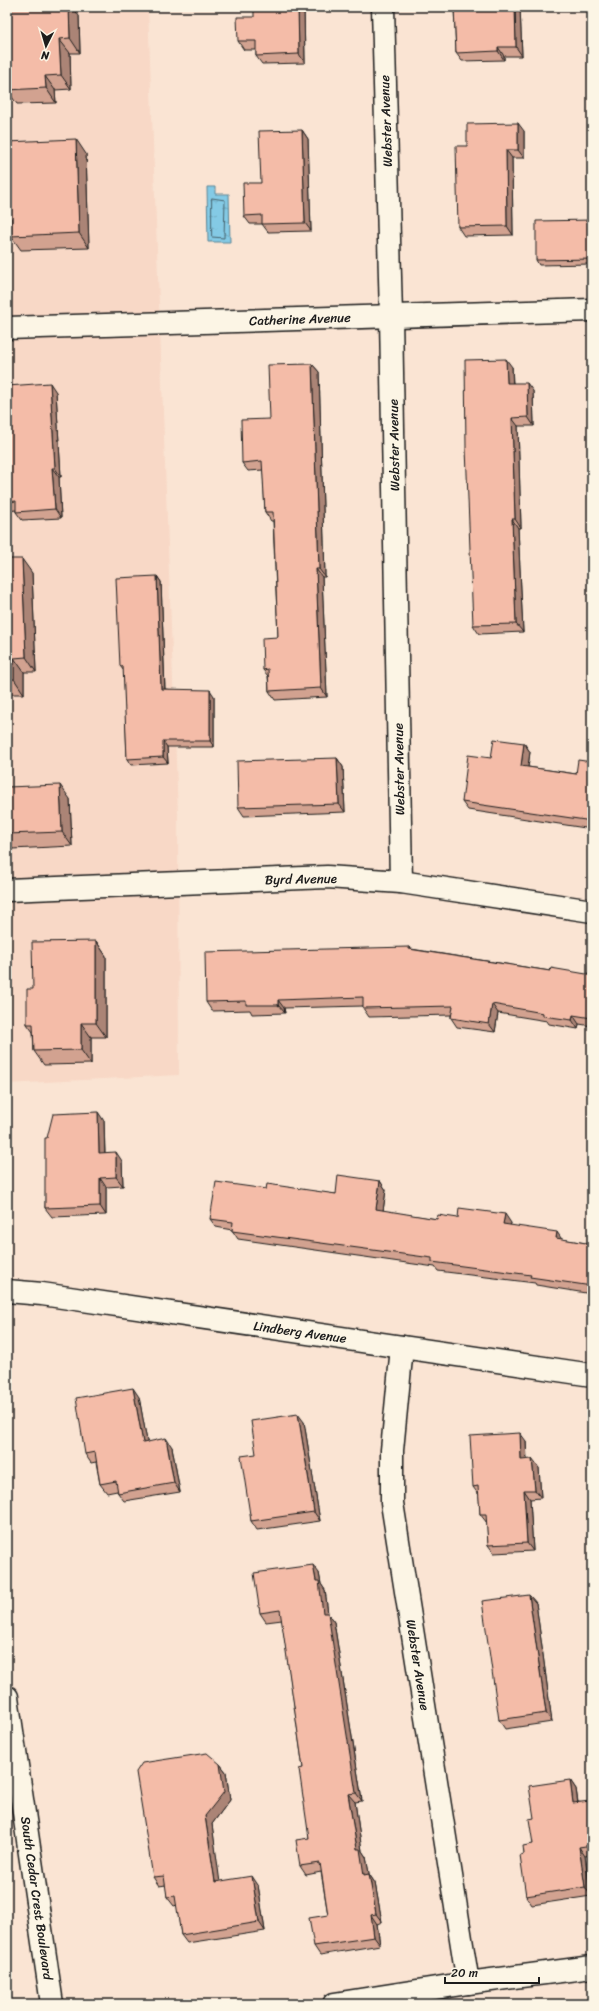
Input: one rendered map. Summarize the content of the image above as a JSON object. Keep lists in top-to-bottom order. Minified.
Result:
{"streets":{"street":["Webster Avenue","Catherine Avenue","Byrd Avenue","Lindberg Avenue","South Cedar Crest Boulevard"]},"crossings":[["Webster Avenue","Catherine Avenue"],["Webster Avenue","Byrd Avenue"],["Webster Avenue","Lindberg Avenue"]],"scale_bar":"20 m","north":"bottom"}
